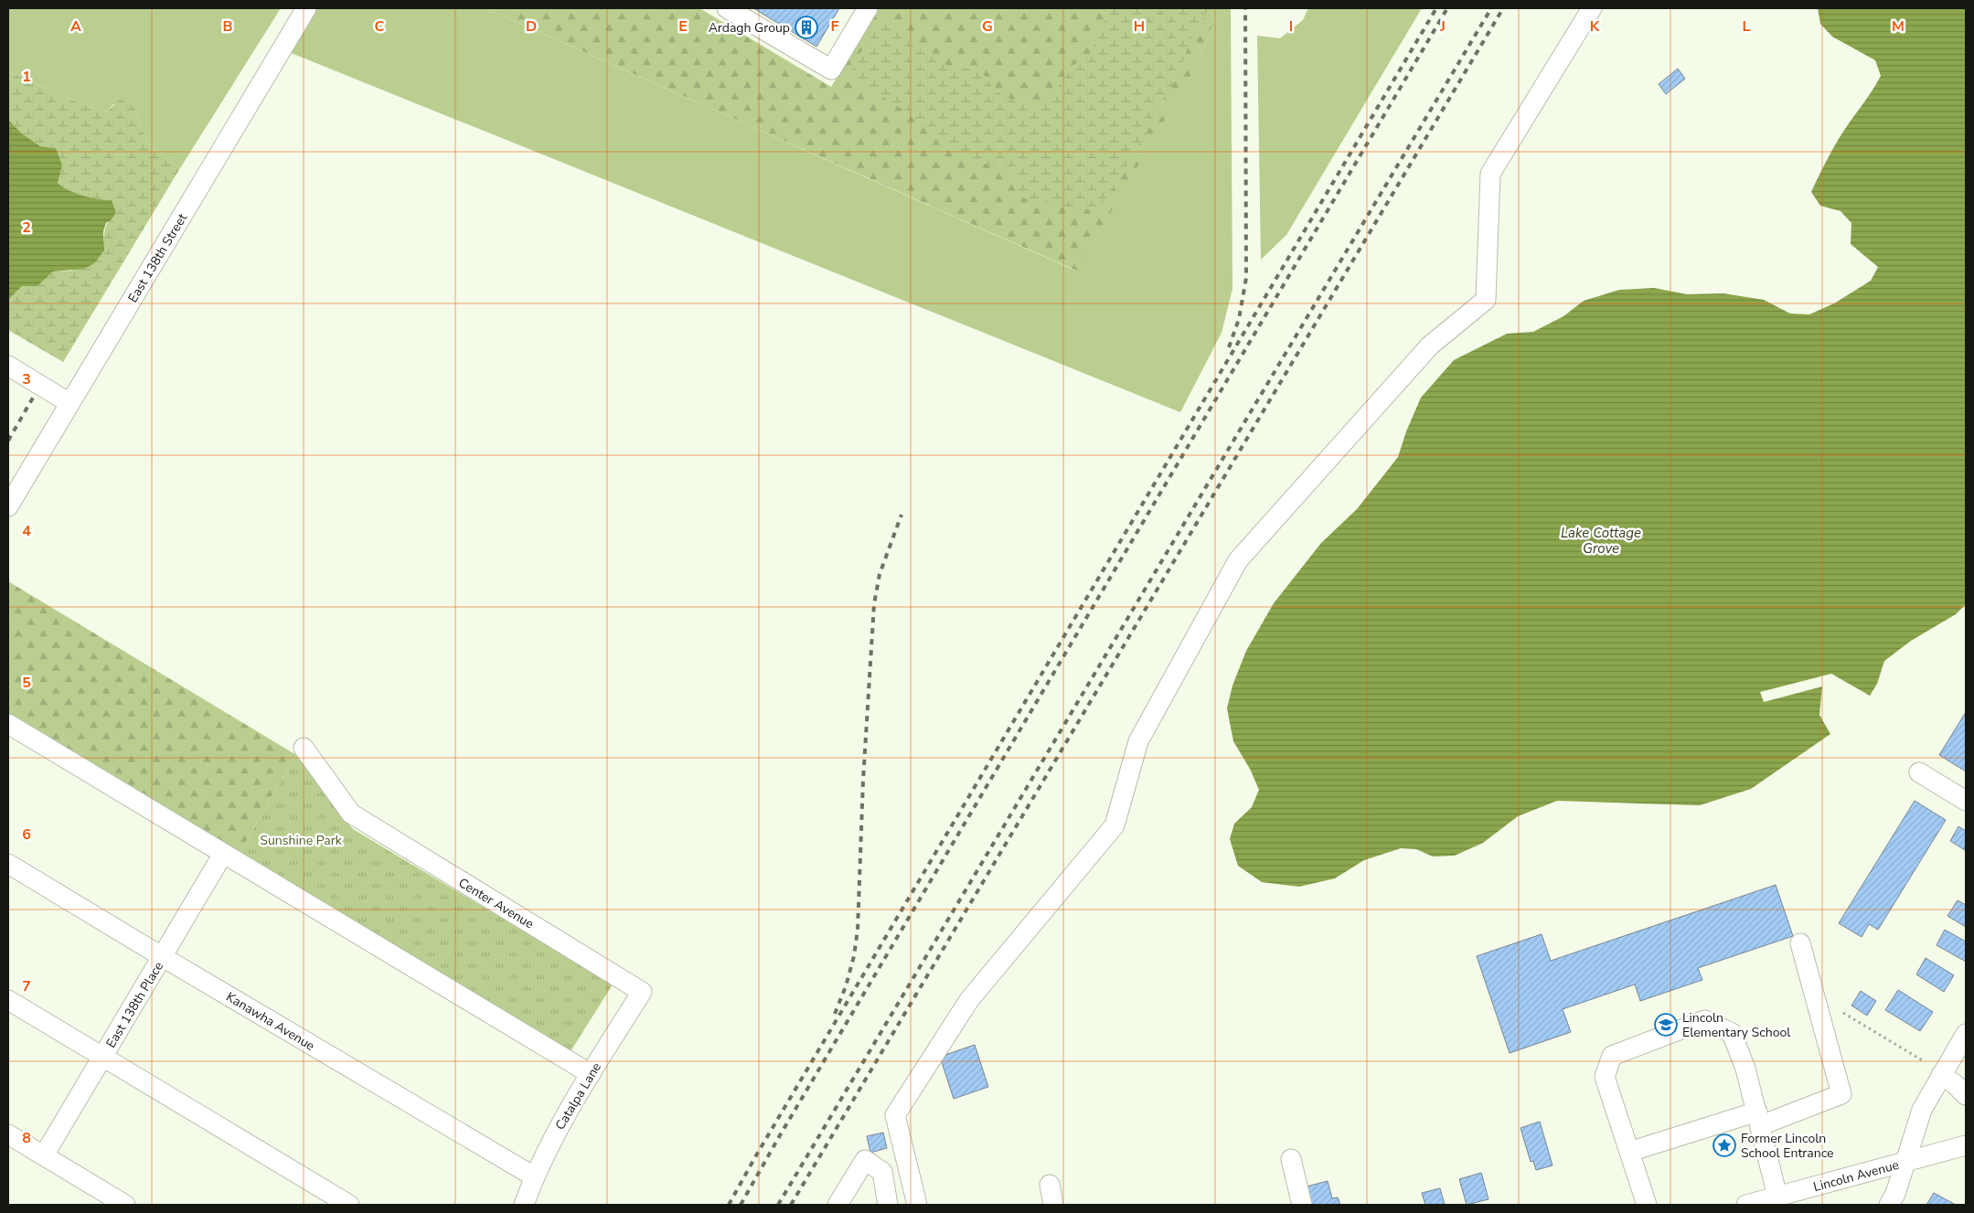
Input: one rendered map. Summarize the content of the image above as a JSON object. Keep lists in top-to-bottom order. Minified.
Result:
{"streets":{"street":["East 138th Street","Center Avenue","East 138th Place","Kanawha Avenue","Catalpa Lane","Lincoln Avenue"]},"crossings":[["Center Avenue","Catalpa Lane"],["East 138th Place","Kanawha Avenue"],["Kanawha Avenue","Catalpa Lane"]],"water":["Lake Cottage Grove"],"parks":["Sunshine Park"],"places":{"building":["Ardagh Group"],"school or university":["Lincoln Elementary School"],"place":["Former Lincoln School Entrance"]},"grid":{"columns":["A","B","C","D","E","F","G","H","I","J","K","L","M"],"rows":["1","2","3","4","5","6","7","8"]}}
